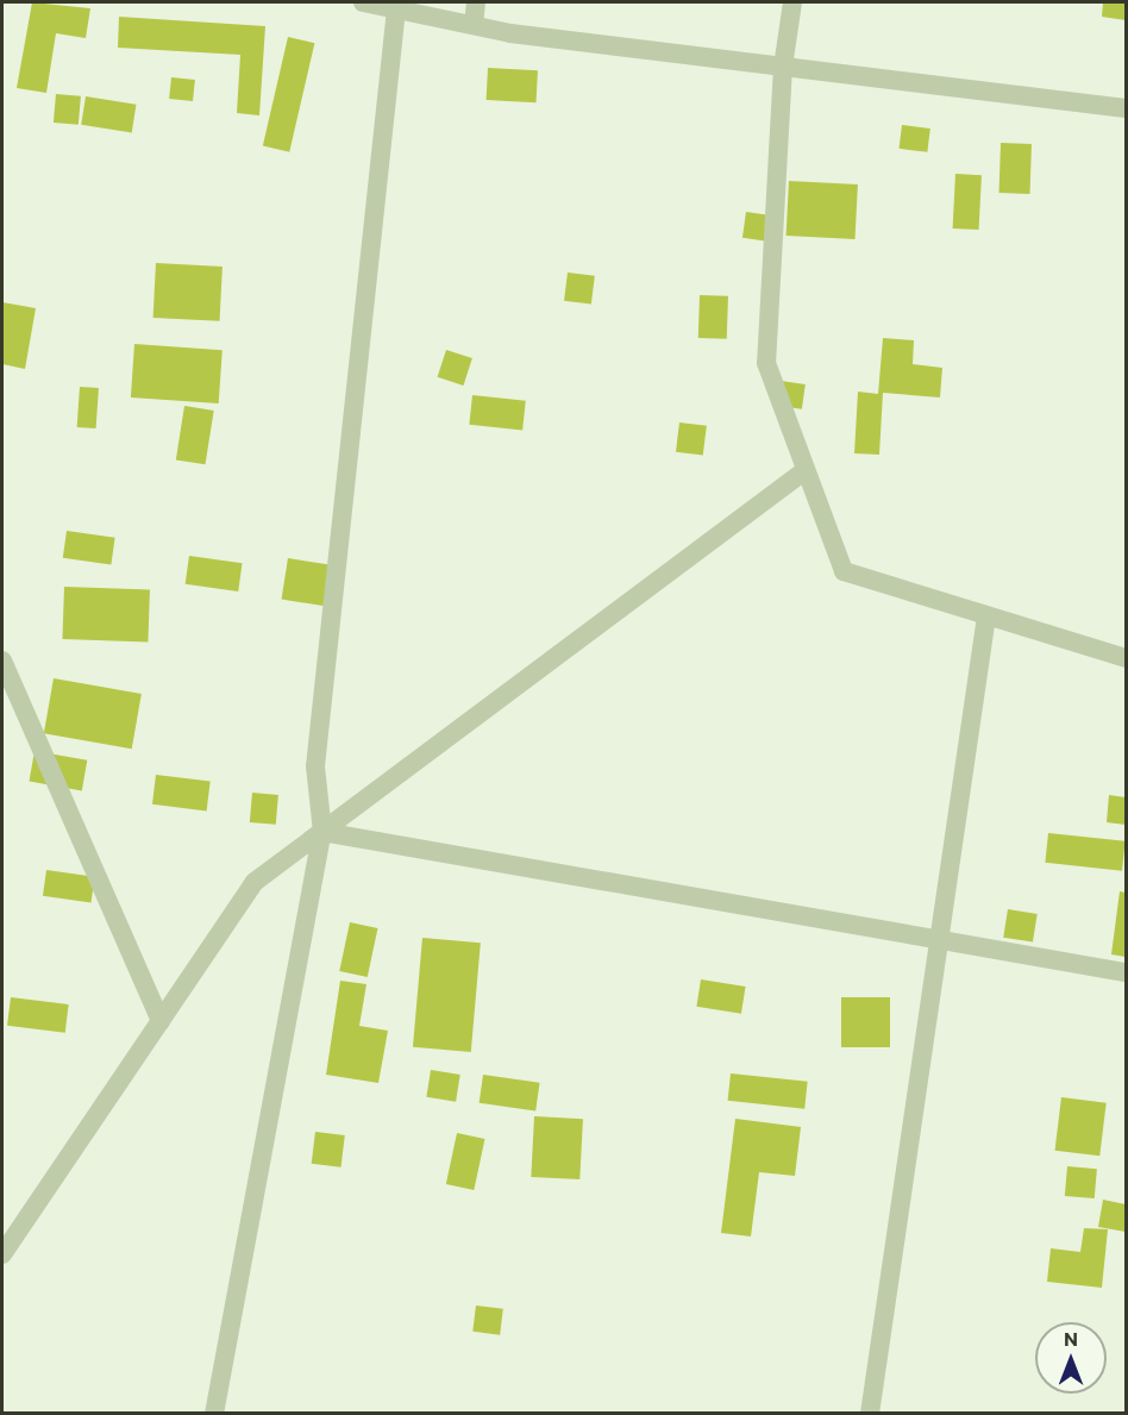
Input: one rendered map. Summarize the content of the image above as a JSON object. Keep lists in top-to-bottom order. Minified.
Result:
{"north":"top"}
